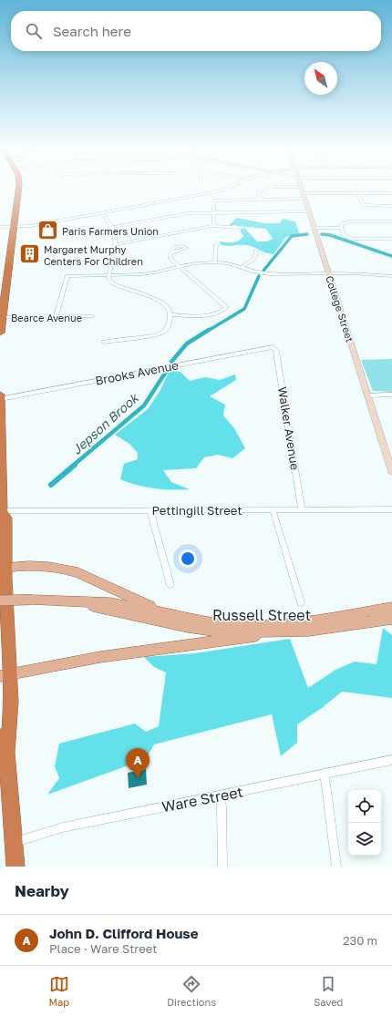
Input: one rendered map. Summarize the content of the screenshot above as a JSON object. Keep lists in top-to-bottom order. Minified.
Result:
{"streets":{"main road":["Russell Street"],"street":["College Street","Bearce Avenue","Brooks Avenue","Walker Avenue","Pettingill Street","Ware Street"]},"crossings":[["Brooks Avenue","Walker Avenue"],["Walker Avenue","Pettingill Street"]],"water":["Jepson Brook"],"places":{"shop":["Paris Farmers Union"],"building":["Margaret Murphy Centers For Children"]},"north":"top left","page":{"search":"Search here","pins":"A","heading":"Nearby","list":[{"mark":"A","name":"John D. Clifford House","note":"Place · Ware Street","value":"230 m"}],"nav":["Map","Directions","Saved"]}}
